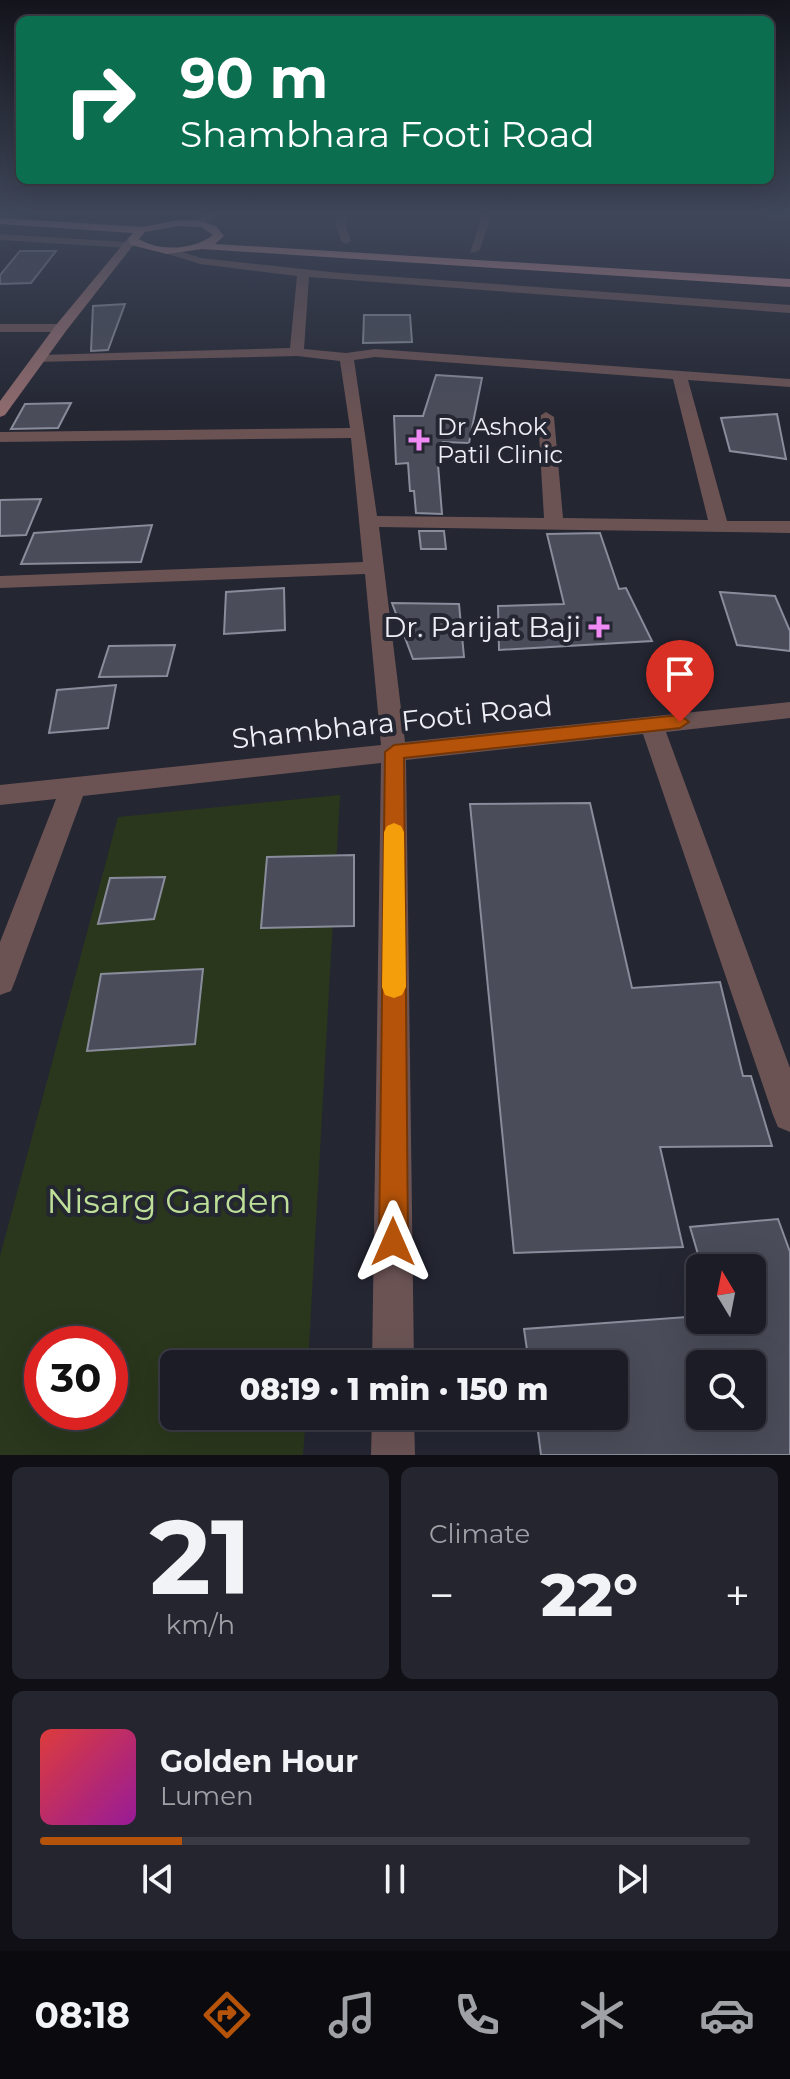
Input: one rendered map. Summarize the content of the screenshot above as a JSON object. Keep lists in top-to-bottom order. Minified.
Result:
{"streets":{"street":["Shambhara Footi Road"]},"parks":["Nisarg Garden"],"places":{"health":["Dr Ashok Patil Clinic","Dr. Parijat Baji"]},"north":"top","page":{"turn":["90 m","Shambhara Footi Road"],"limit":"30","trip":"08:19 · 1 min · 150 m","tile":[["21","km/h"],"Climate"],"heat":["−","22°","+"],"song":["Golden Hour","Lumen"],"tabs":"08:18"}}
